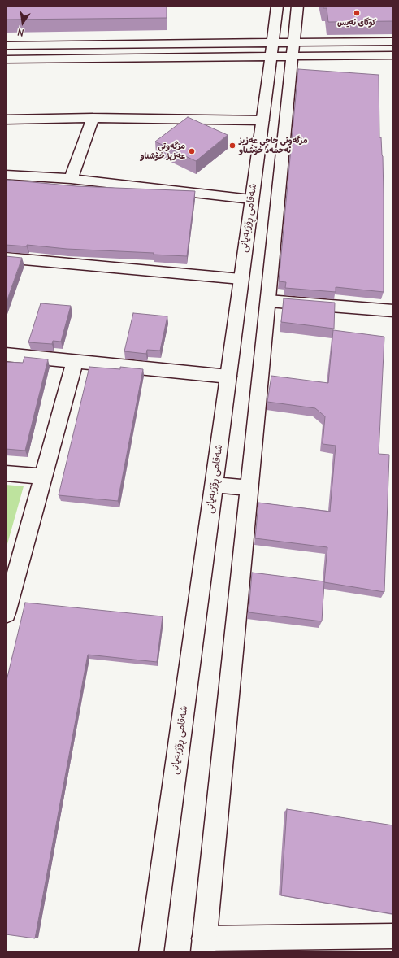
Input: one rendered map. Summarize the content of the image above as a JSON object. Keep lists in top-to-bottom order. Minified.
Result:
{"streets":{"street":["شەقامی ڕۆژبەیانی"]},"places":["کۆگای ئەیس","مزگەوتی حاجی عەزیز ئەحمەد خۆشناو","مزگەوتی عەزیز خۆشناو"],"north":"bottom"}
